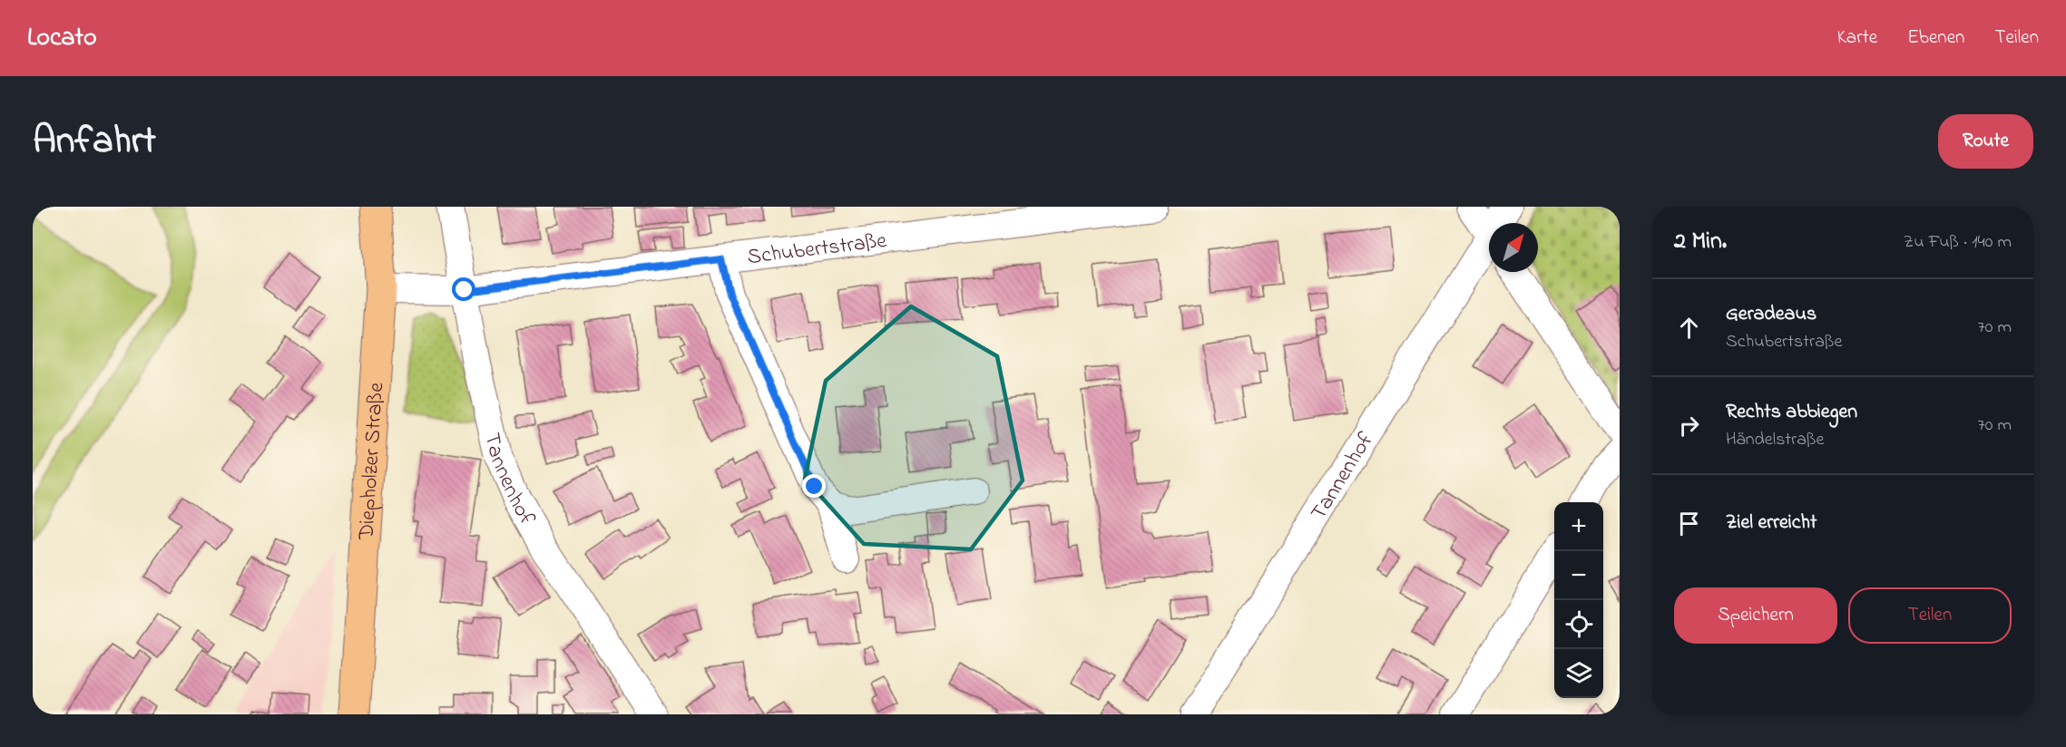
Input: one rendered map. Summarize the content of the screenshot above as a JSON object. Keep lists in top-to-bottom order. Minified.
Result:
{"streets":{"main road":["Diepholzer Straße"],"street":["Schubertstraße","Tannenhof"]},"crossings":[["Schubertstraße","Diepholzer Straße"],["Schubertstraße","Tannenhof"]],"north":"top right","page":{"header":"Locato","nav":["Karte","Ebenen","Teilen"],"title":"Anfahrt","buttons":["Route",["Speichern","Teilen"]],"heading":["2 Min.","Zu Fuß · 140 m"],"list":[["Geradeaus","Schubertstraße","70 m"],["Rechts abbiegen","Händelstraße","70 m"],"Ziel erreicht"],"map_buttons":["+","−"]}}
